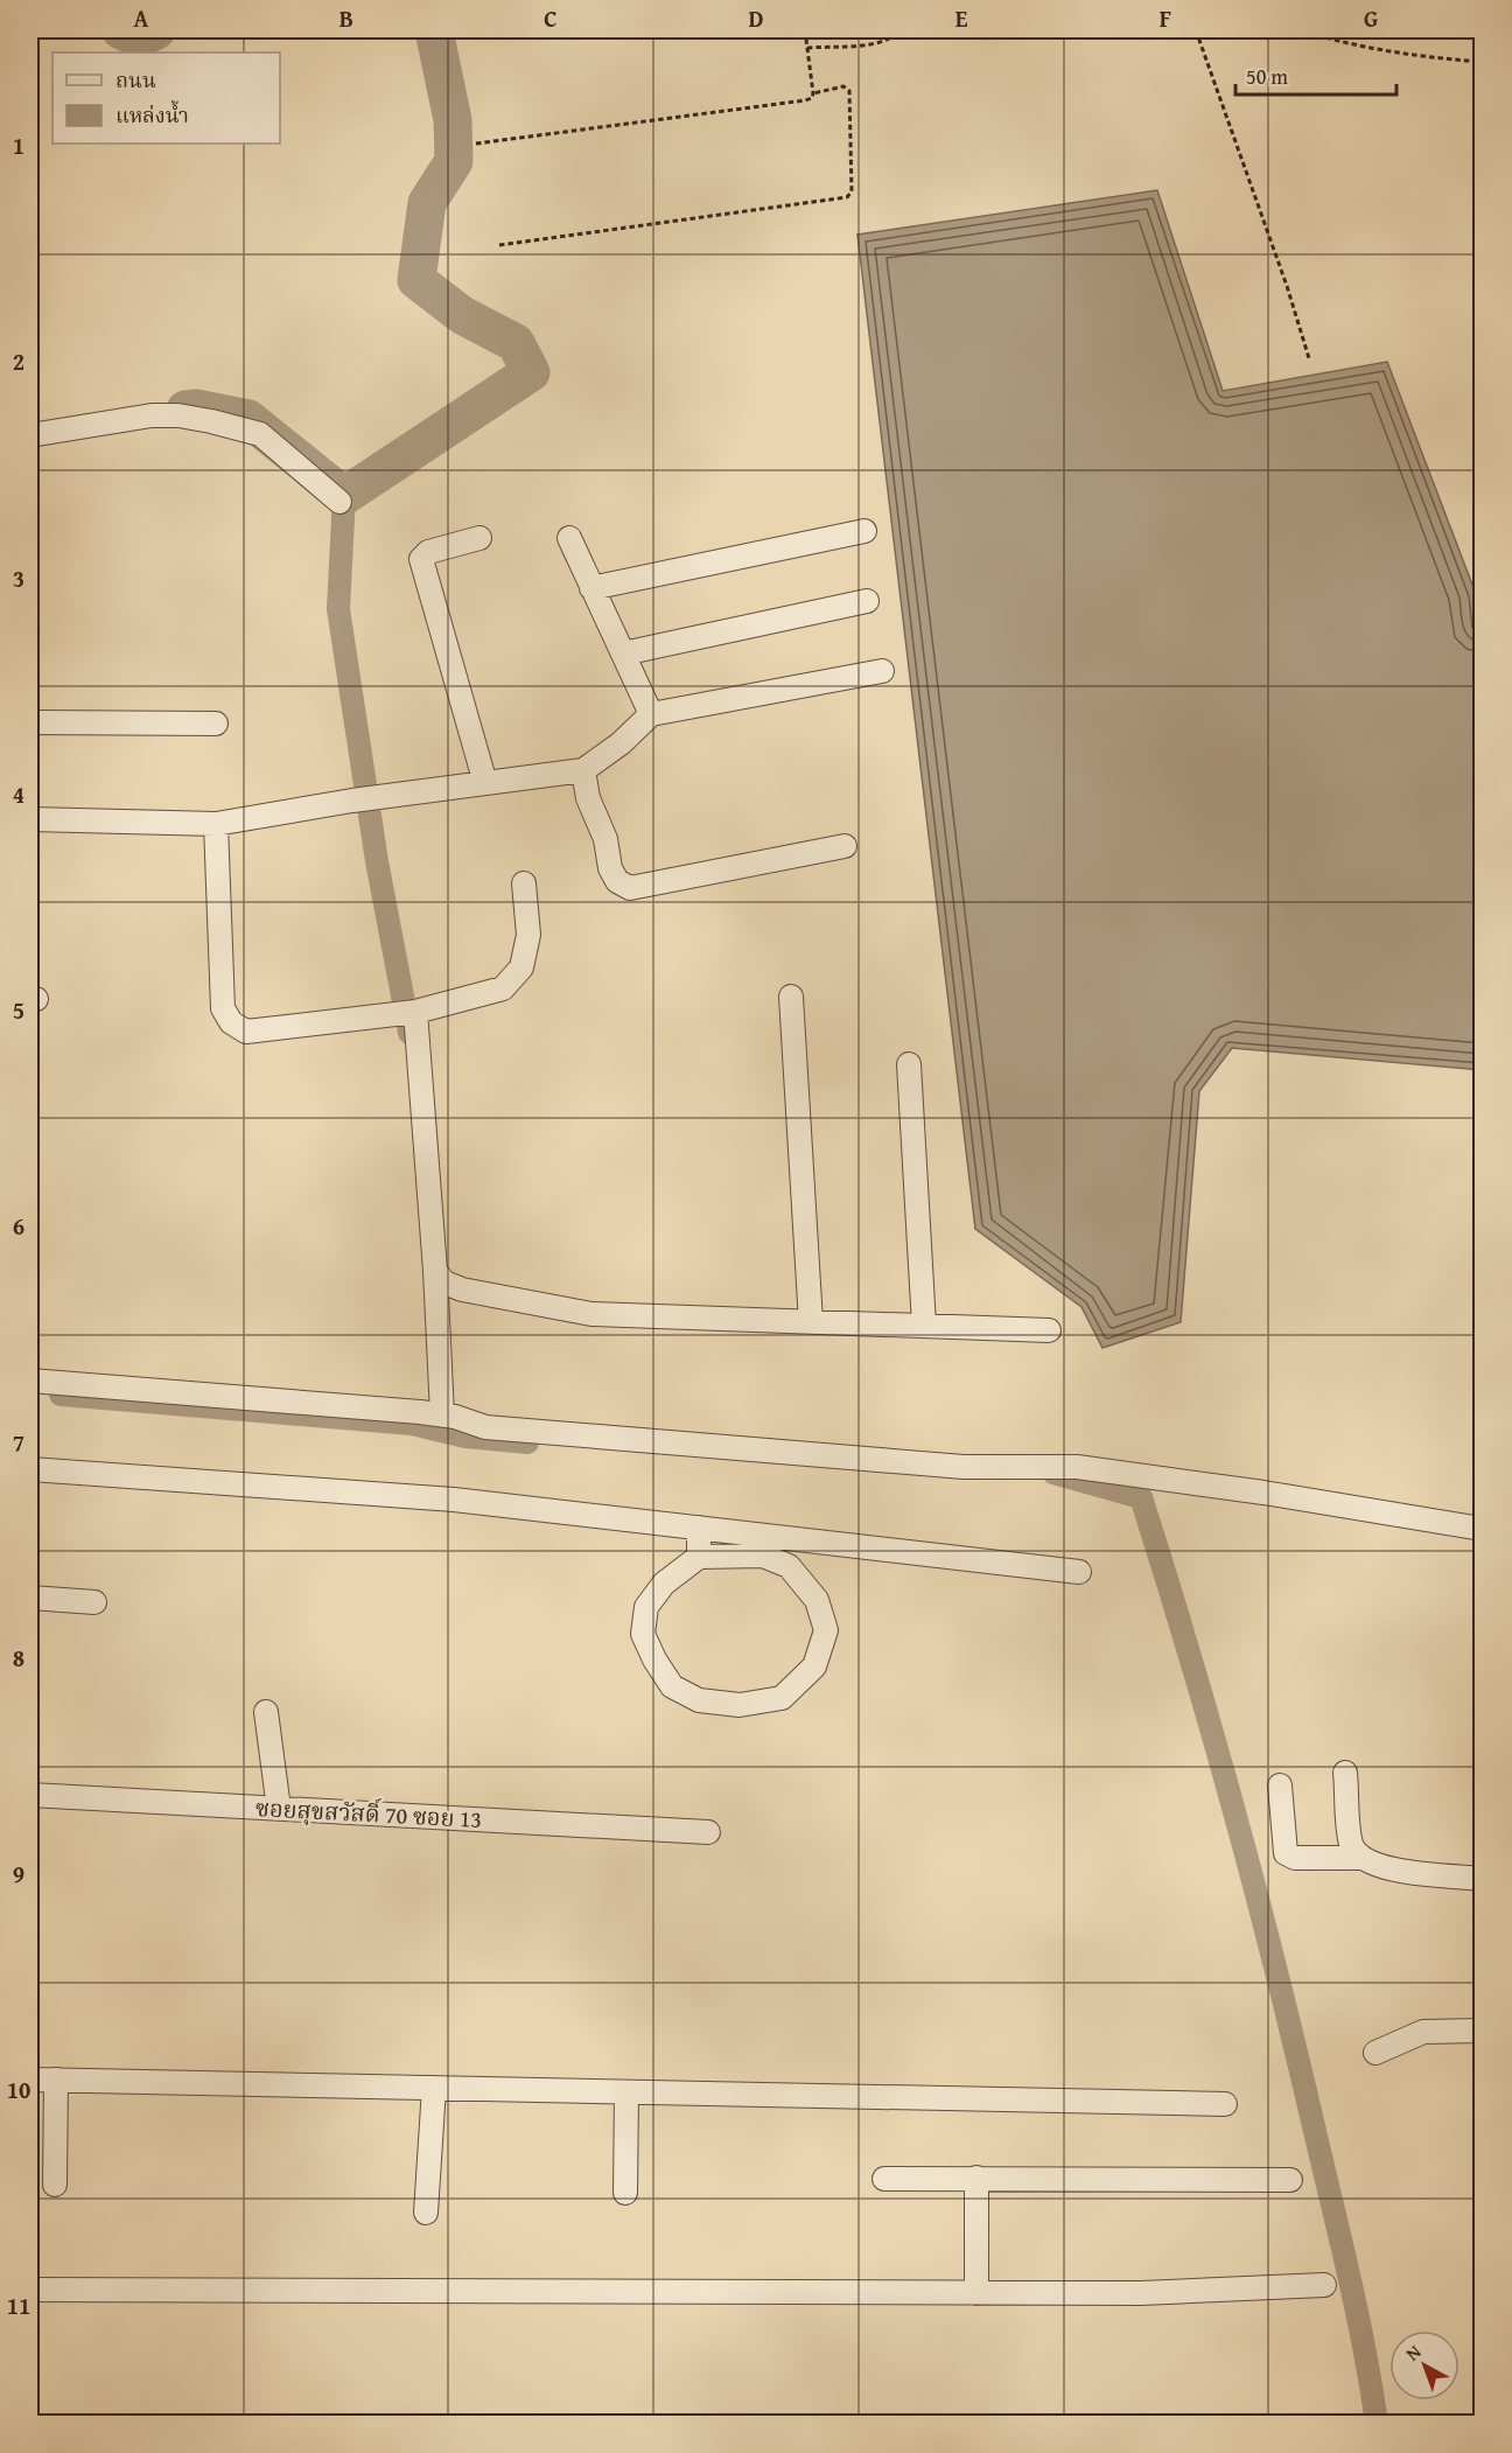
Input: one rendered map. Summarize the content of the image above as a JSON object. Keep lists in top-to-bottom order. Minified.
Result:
{"streets":{"street":["ซอยสุขสวัสดิ์ 70 ซอย 13"]},"legend":["ถนน","แหล่งน้ำ"],"scale_bar":"50 m","north":"top left","grid":{"columns":["A","B","C","D","E","F","G"],"rows":["1","2","3","4","5","6","7","8","9","10","11"]}}
